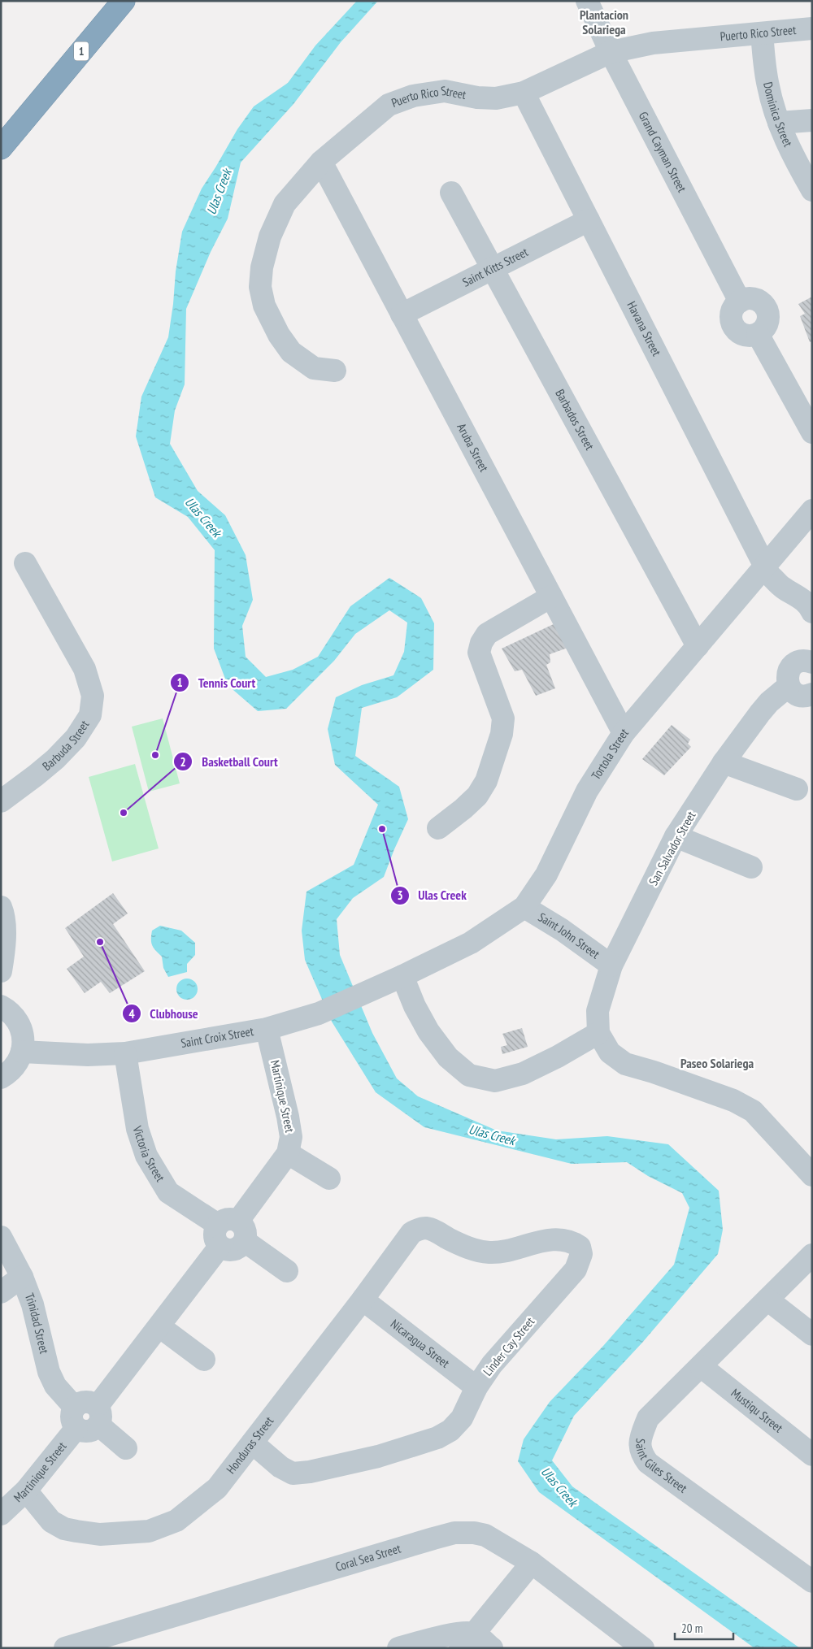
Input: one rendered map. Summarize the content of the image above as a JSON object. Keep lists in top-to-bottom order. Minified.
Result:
{"streets":{"highway":["1"],"street":["Puerto Rico Street","Dominica Street","Grand Cayman Street","Saint Kitts Street","Havana Street","Barbados Street","Aruba Street","Barbuda Street","Tortola Street","San Salvador Street","Saint John Street","Saint Croix Street","Martinique Street","Victoria Street","Trinidad Street","Nicaragua Street","Linder Cay Street","Mustiqu Street","Honduras Street","Saint Giles Street","Coral Sea Street"]},"crossings":[["Puerto Rico Street","Dominica Street"],["Puerto Rico Street","Grand Cayman Street"],["Puerto Rico Street","Havana Street"],["Puerto Rico Street","Aruba Street"],["Saint Kitts Street","Havana Street"],["Saint Kitts Street","Barbados Street"],["Saint Kitts Street","Aruba Street"],["Havana Street","Tortola Street"],["Barbados Street","Tortola Street"],["Aruba Street","Tortola Street"],["Tortola Street","Saint John Street"],["Tortola Street","Saint Croix Street"],["San Salvador Street","Saint John Street"],["Saint Croix Street","Martinique Street"],["Saint Croix Street","Victoria Street"],["Martinique Street","Victoria Street"],["Martinique Street","Trinidad Street"],["Martinique Street","Honduras Street"],["Nicaragua Street","Linder Cay Street"],["Nicaragua Street","Honduras Street"],["Linder Cay Street","Honduras Street"],["Mustiqu Street","Saint Giles Street"]],"districts":["Plantacion Solariega","Paseo Solariega"],"water":["Ulas Creek"],"places":["Tennis Court","Basketball Court","Ulas Creek","Clubhouse"],"scale_bar":"20 m"}
